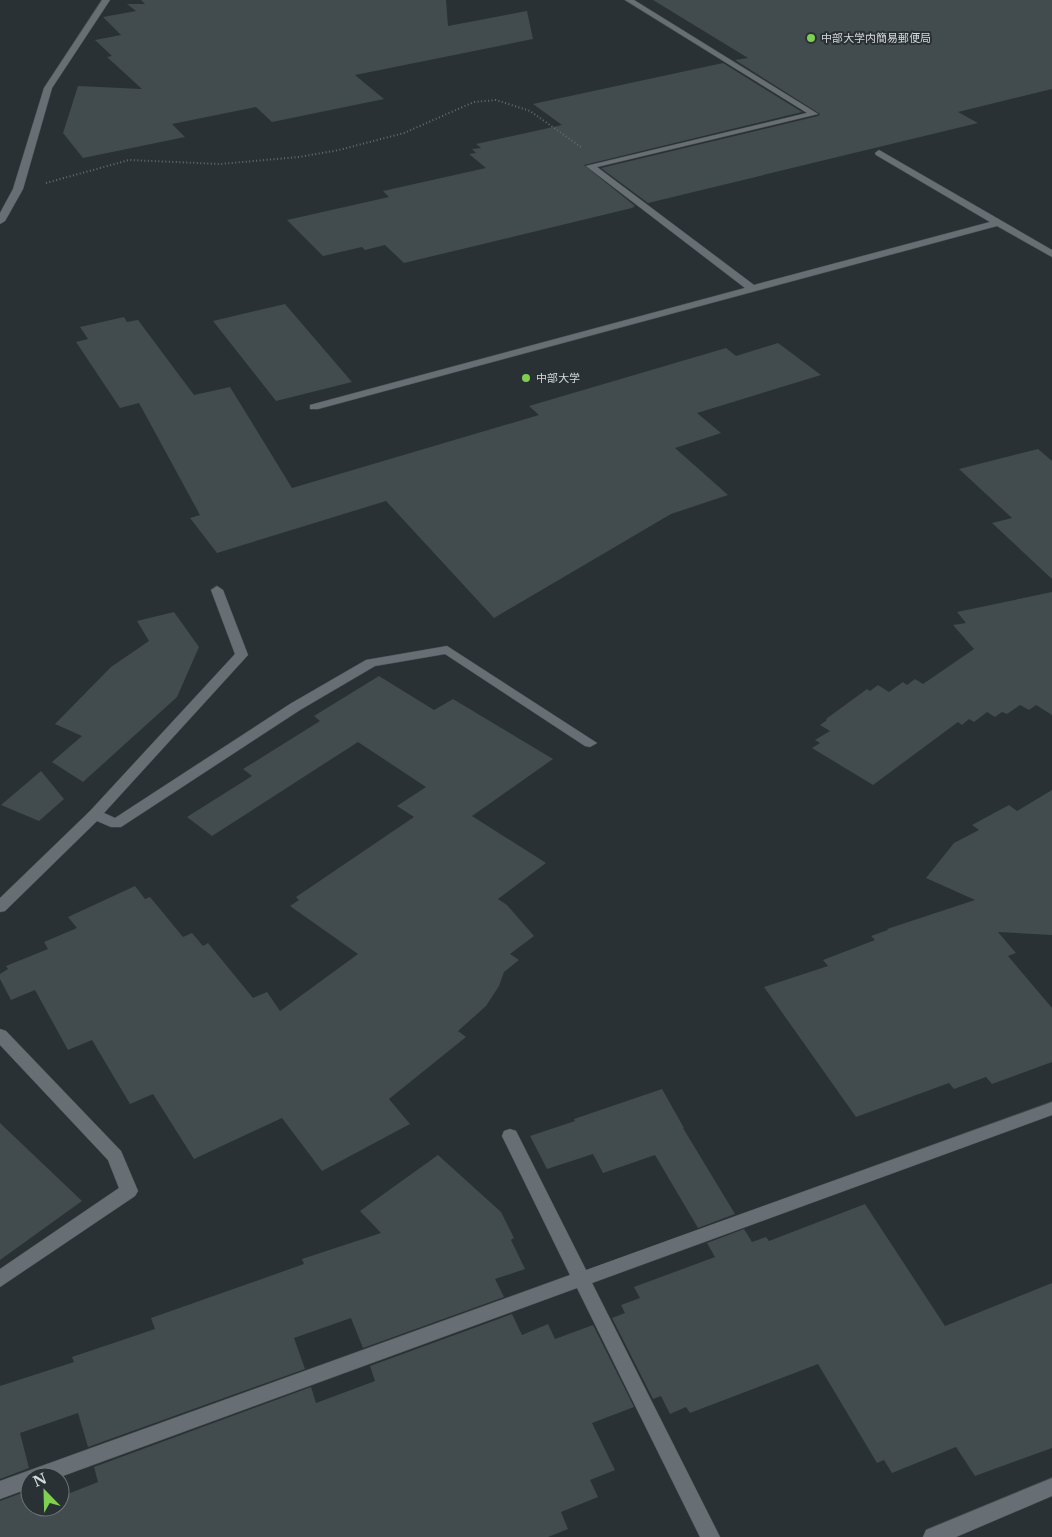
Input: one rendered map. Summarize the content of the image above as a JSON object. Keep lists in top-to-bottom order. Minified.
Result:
{"places":["中部大学内簡易郵便局","中部大学"],"north":"top left"}
